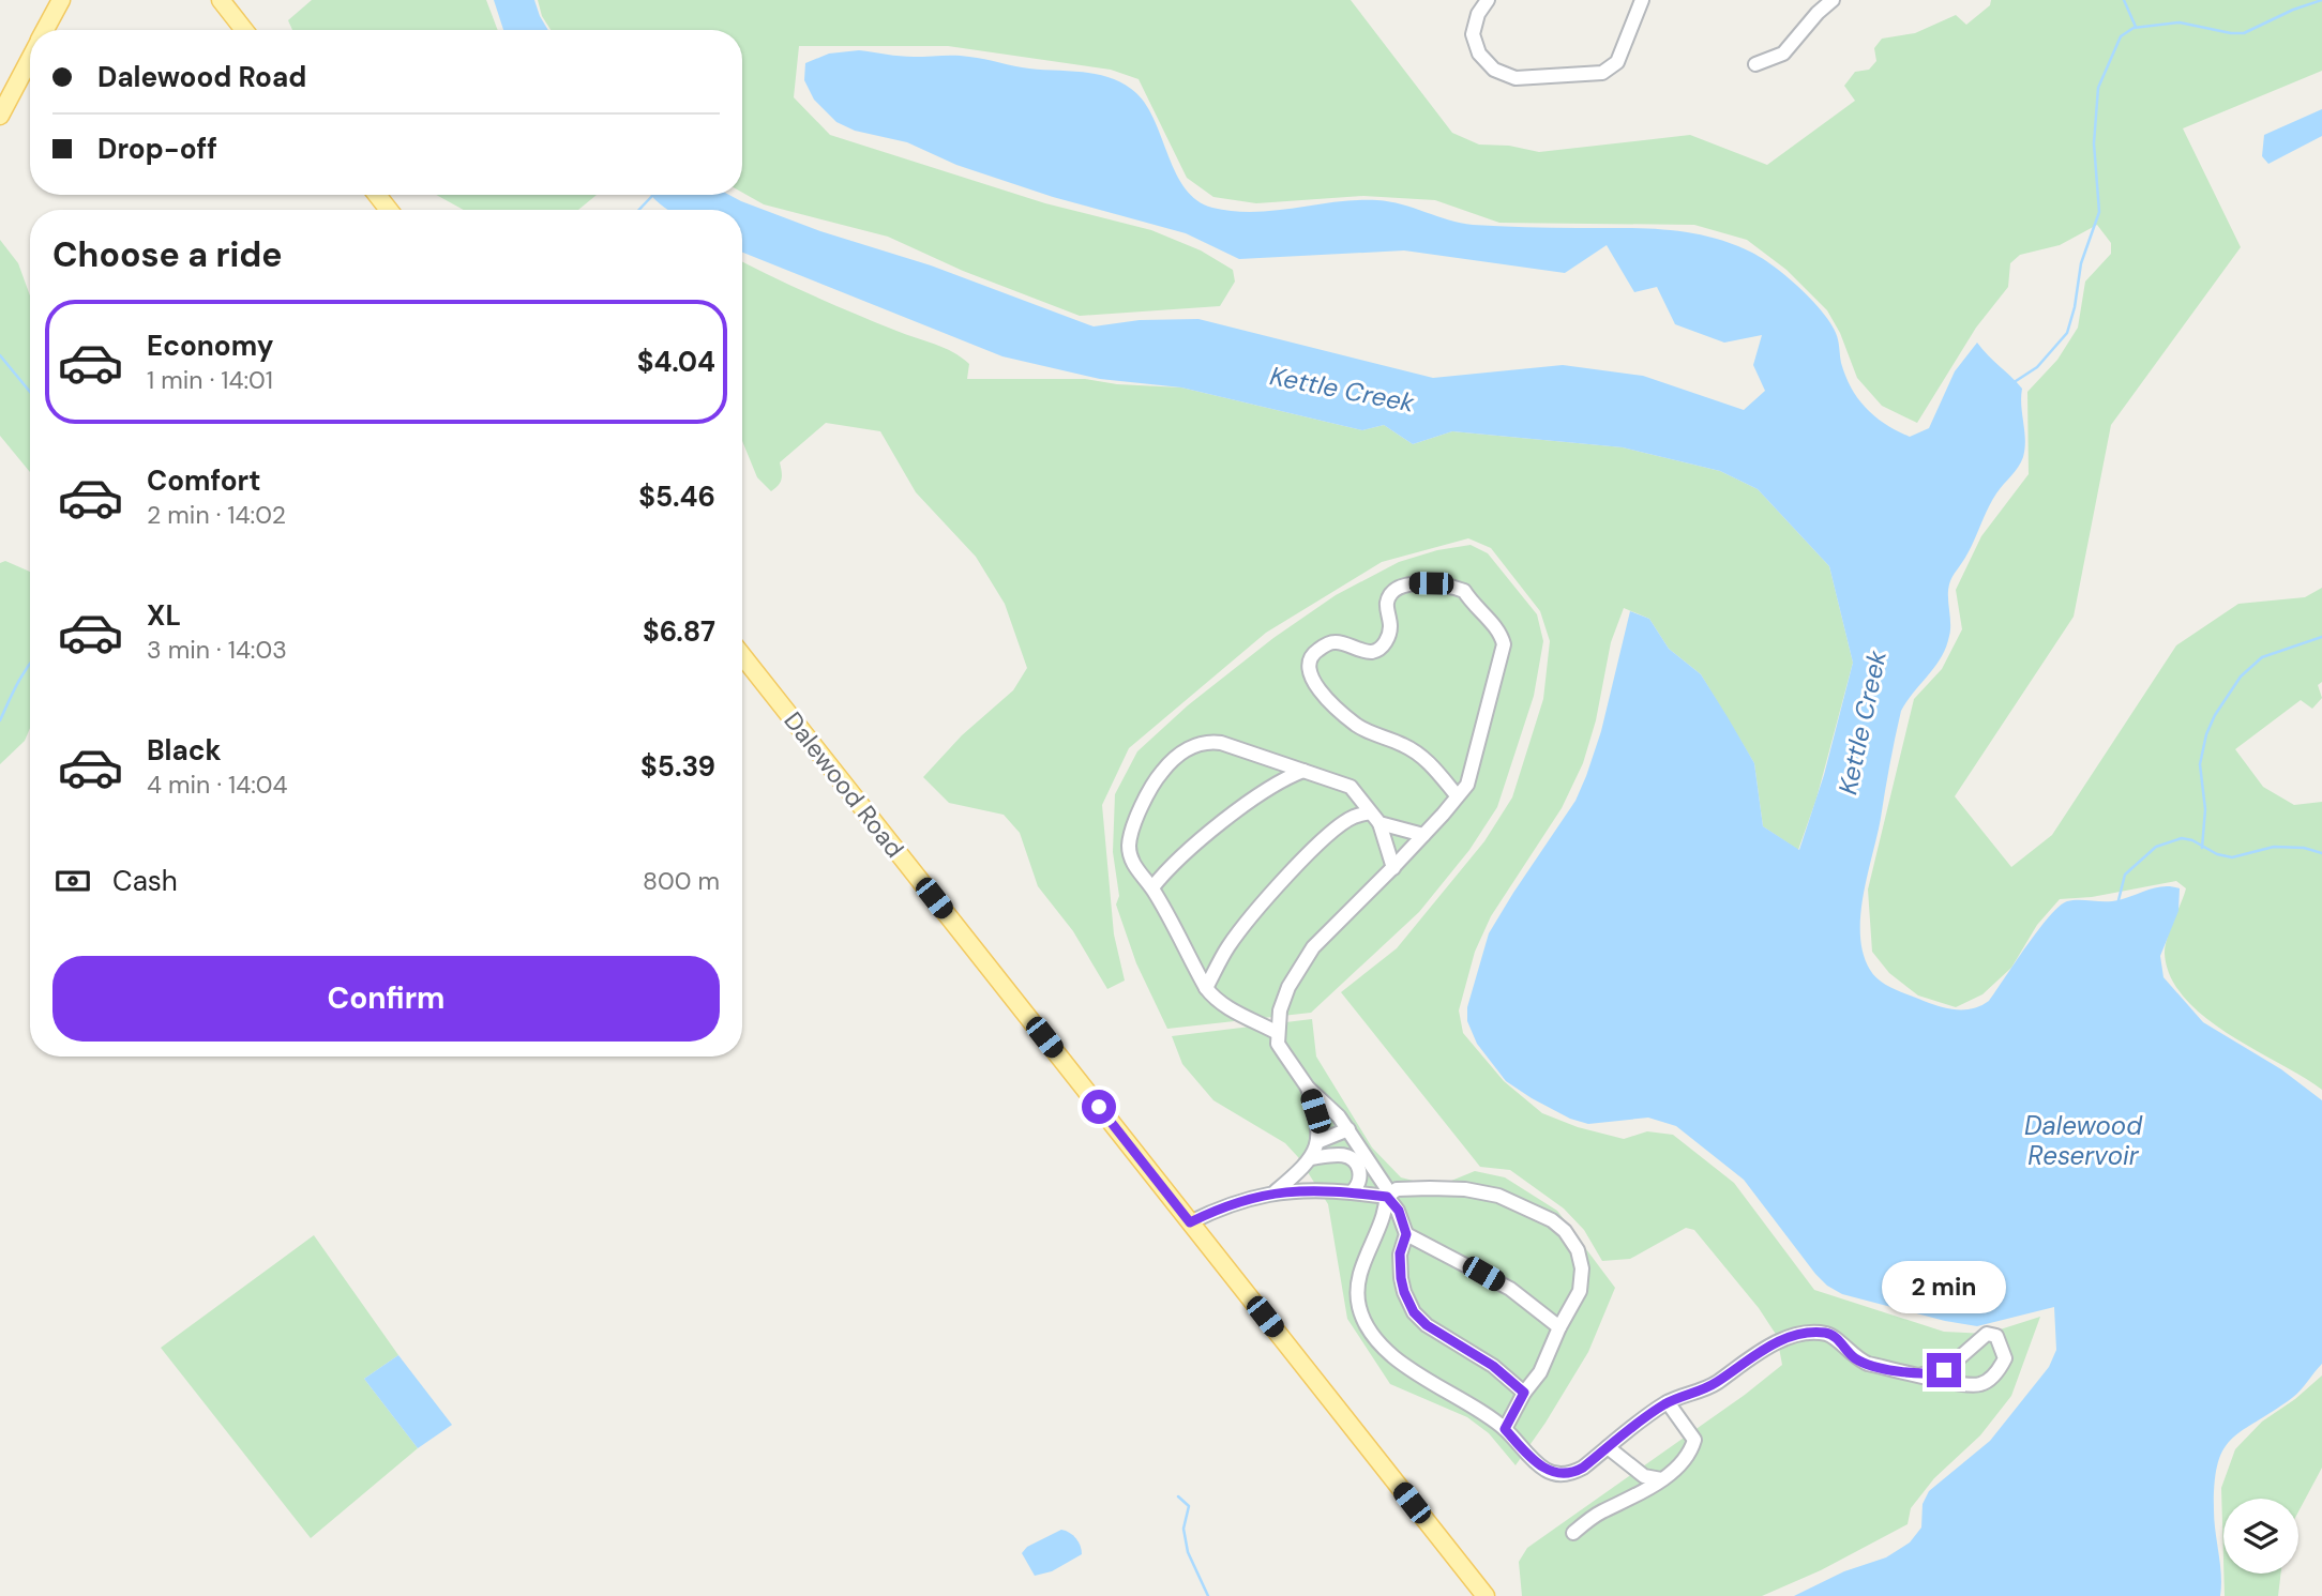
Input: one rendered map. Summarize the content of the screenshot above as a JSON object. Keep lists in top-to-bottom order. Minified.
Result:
{"streets":{"main road":["Dalewood Road"]},"water":["Kettle Creek","Dalewood Reservoir"],"page":{"banner":["Dalewood Road","Drop-off"],"heading":"Choose a ride","list":[{"name":"Economy","note":"1 min · 14:01","value":"$4.04"},{"name":"Comfort","note":"2 min · 14:02","value":"$5.46"},{"name":"XL","note":"3 min · 14:03","value":"$6.87"},{"name":"Black","note":"4 min · 14:04","value":"$5.39"}],"pay":["Cash","800 m"],"buttons":"Confirm","bubble":"2 min"}}
